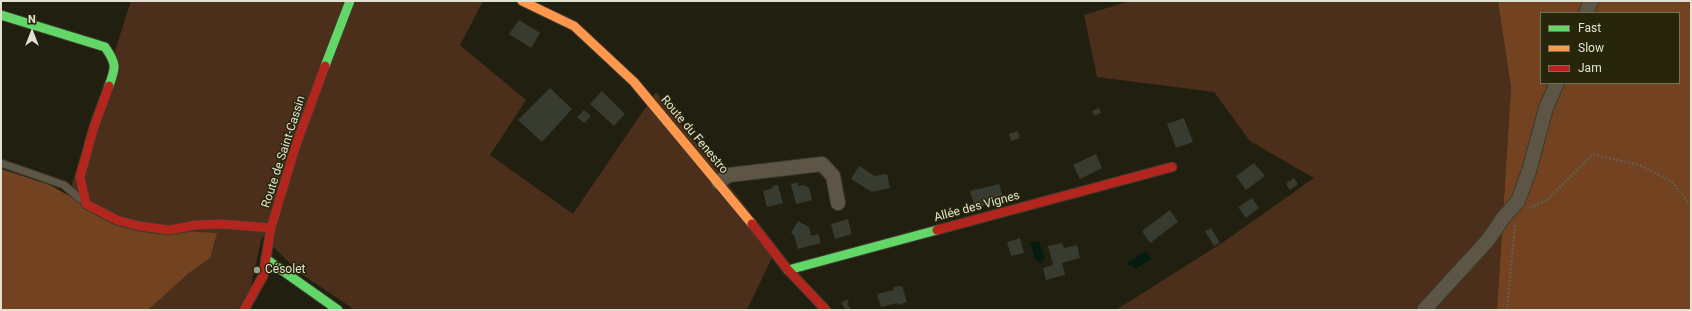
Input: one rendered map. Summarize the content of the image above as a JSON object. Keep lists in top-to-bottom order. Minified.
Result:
{"streets":{"street":["Route du Fenestro","Route de Saint-Cassin","Allée des Vignes"]},"crossings":[["Route du Fenestro","Allée des Vignes"]],"places":["Césolet"],"legend":["Fast","Slow","Jam"],"north":"top"}
